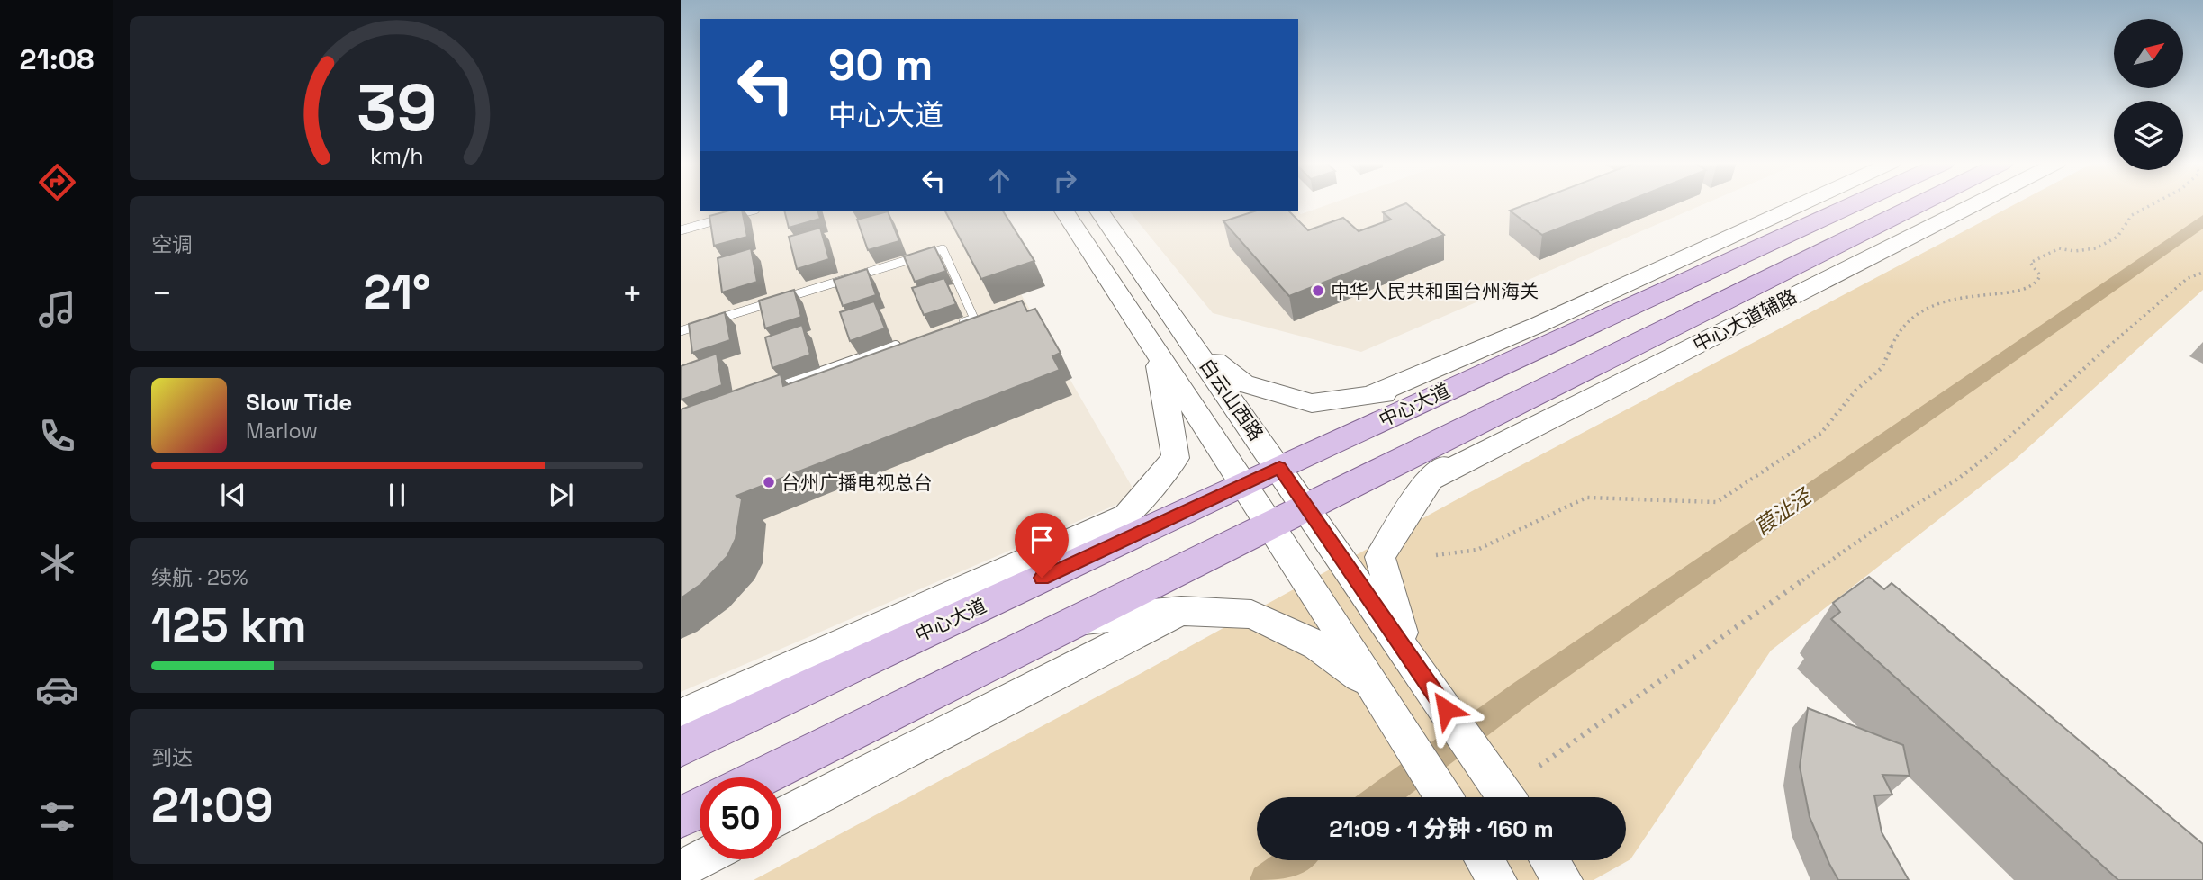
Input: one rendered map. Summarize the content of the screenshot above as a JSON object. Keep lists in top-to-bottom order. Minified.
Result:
{"streets":{"main road":["中心大道辅路","白云山西路","中心大道"]},"crossings":[["白云山西路","中心大道"]],"water":["葭沚泾"],"places":["中华人民共和国台州海关","台州广播电视总台"],"north":"top right","page":{"tabs":"21:08","turn":["90 m","中心大道"],"tile":["空调",["续航 · 25%","125 km"],["到达","21:09"]],"heat":["−","21°","+"],"song":["Slow Tide","Marlow"],"limit":"50","trip":"21:09 · 1 分钟 · 160 m","gauge":["39","km/h"]}}
